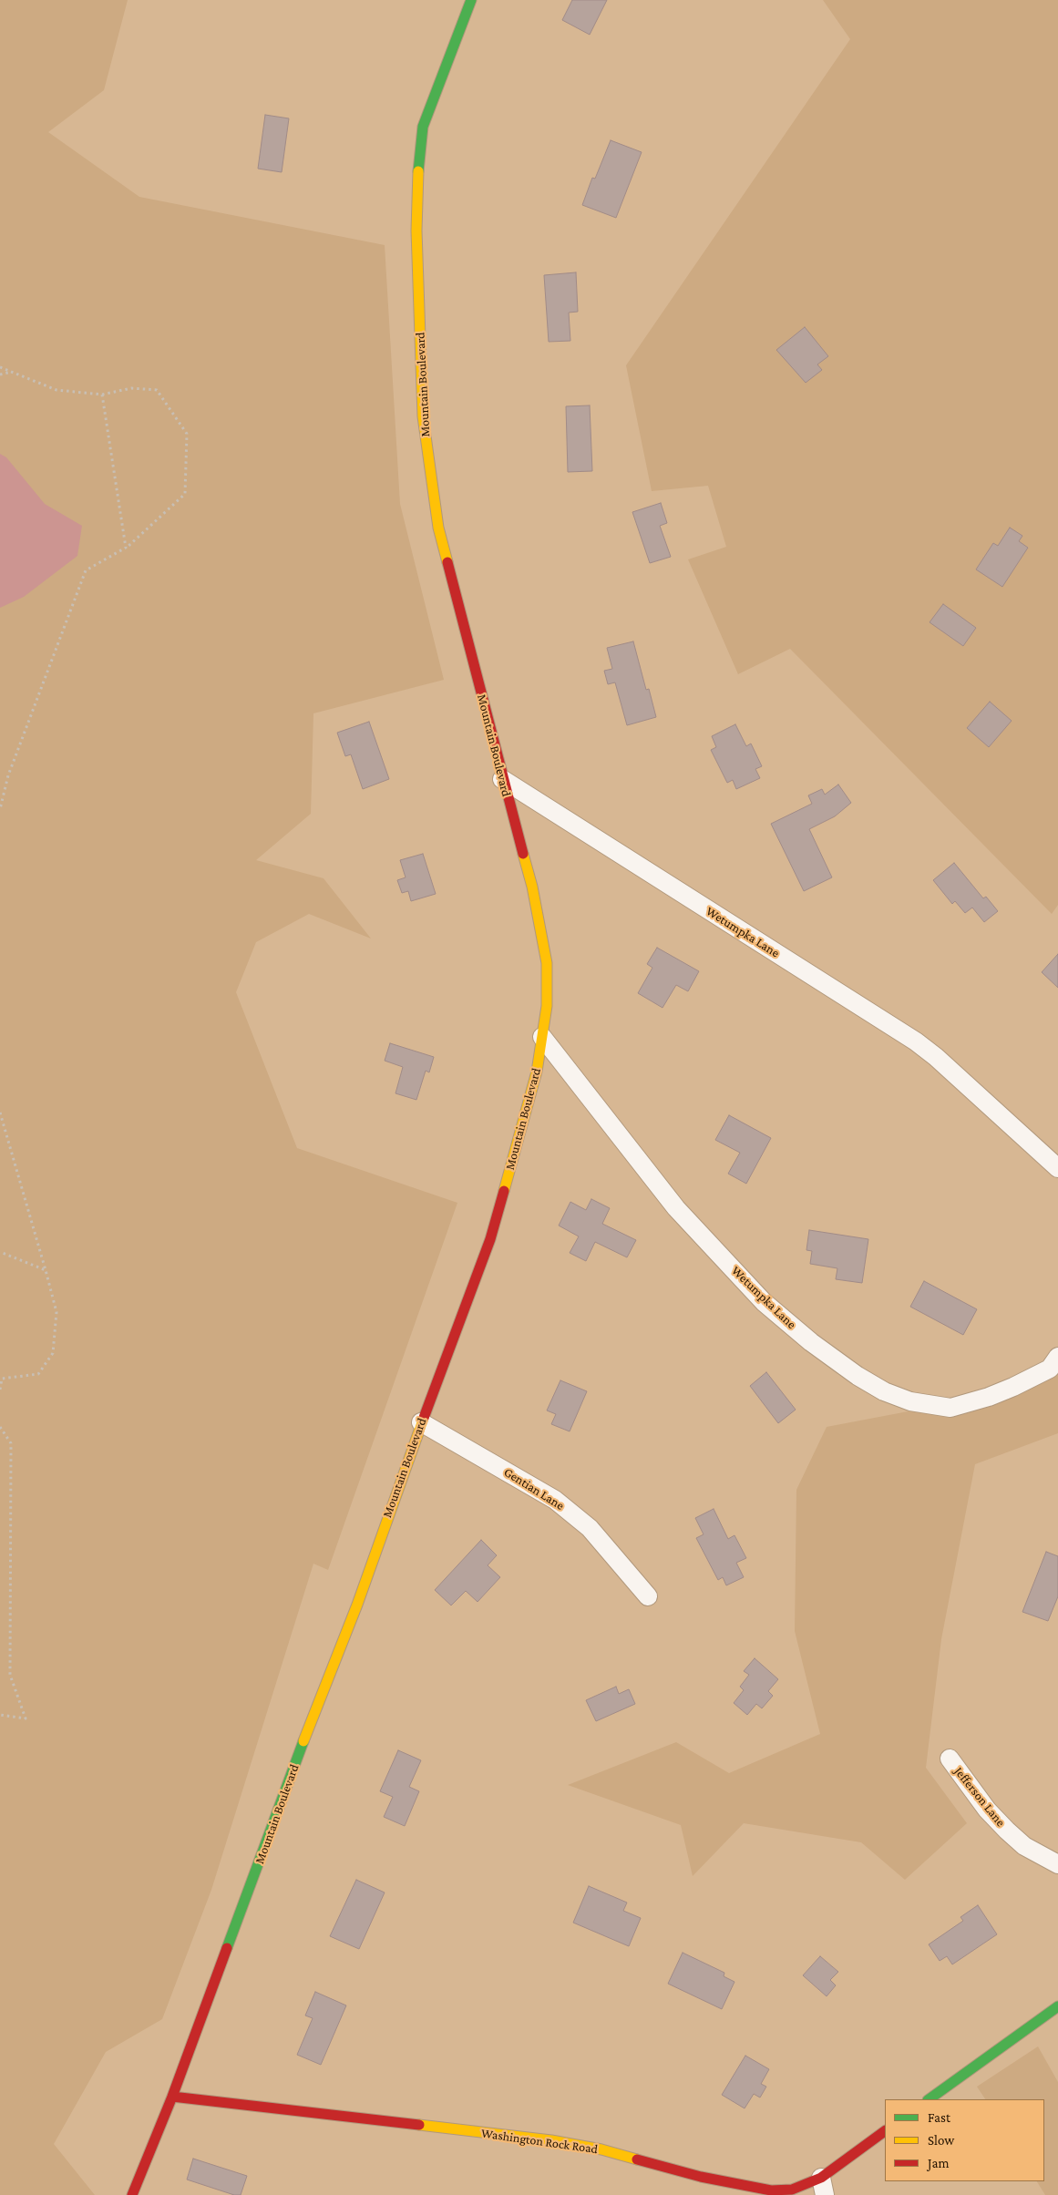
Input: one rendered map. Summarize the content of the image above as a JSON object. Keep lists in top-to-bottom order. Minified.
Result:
{"streets":{"street":["Mountain Boulevard","Wetumpka Lane","Gentian Lane","Jefferson Lane","Washington Rock Road"]},"crossings":[["Mountain Boulevard","Wetumpka Lane"],["Mountain Boulevard","Gentian Lane"],["Mountain Boulevard","Washington Rock Road"]],"legend":["Fast","Slow","Jam"]}
